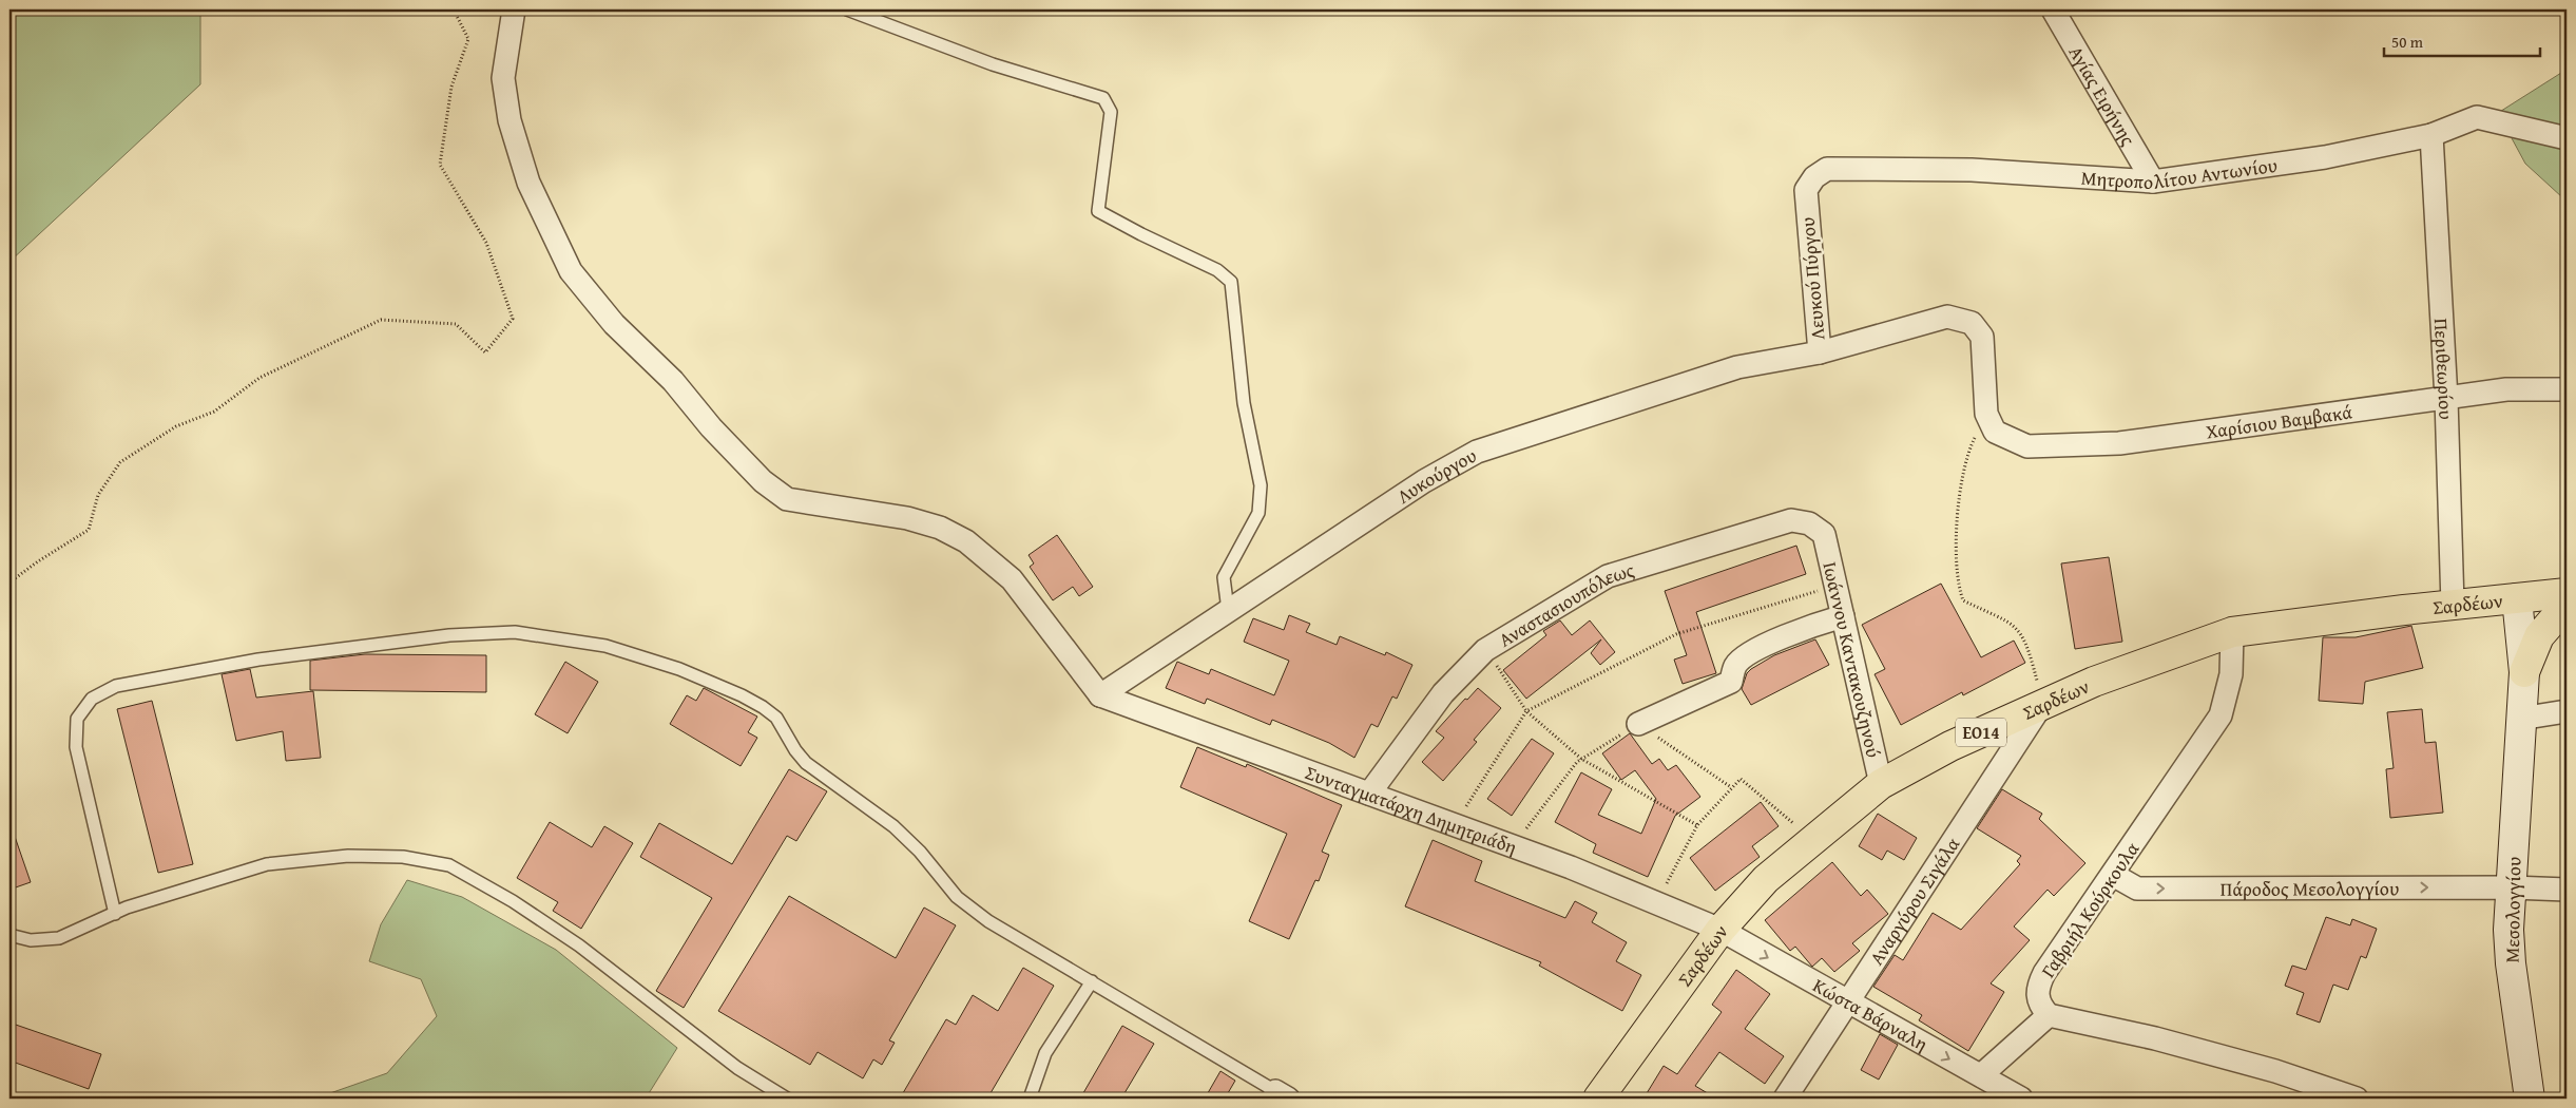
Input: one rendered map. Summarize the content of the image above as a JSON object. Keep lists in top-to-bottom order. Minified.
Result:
{"streets":{"main road":["Σαρδέων","ΕΟ14"],"street":["Αγίας Ειρήνης","Μητροπολίτου Αντωνίου","Λευκού Πύργου","Περιθεωρίου","Χαρίσιου Βαμβακά","Λυκούργου","Αναστασιουπόλεως","Ιωάννου Καντακουζηνού","Συνταγματάρχη Δημητριάδη","Πάροδος Μεσολογγίου","Αναργύρου Σιγάλα","Γαβριήλ Κούρκουλα","Μεσολογγίου","Κώστα Βάρναλη"]},"crossings":[["Αγίας Ειρήνης","Μητροπολίτου Αντωνίου"],["Μητροπολίτου Αντωνίου","Λευκού Πύργου"],["Μητροπολίτου Αντωνίου","Περιθεωρίου"],["Λευκού Πύργου","Λυκούργου"],["Περιθεωρίου","Χαρίσιου Βαμβακά"],["Περιθεωρίου","Σαρδέων"],["Χαρίσιου Βαμβακά","Λυκούργου"],["Λυκούργου","Συνταγματάρχη Δημητριάδη"],["Σαρδέων","Ιωάννου Καντακουζηνού"],["Σαρδέων","Συνταγματάρχη Δημητριάδη"],["Σαρδέων","Αναργύρου Σιγάλα"],["Σαρδέων","Γαβριήλ Κούρκουλα"],["Σαρδέων","Μεσολογγίου"],["Σαρδέων","Κώστα Βάρναλη"],["Αναστασιουπόλεως","Ιωάννου Καντακουζηνού"],["Αναστασιουπόλεως","Συνταγματάρχη Δημητριάδη"],["Συνταγματάρχη Δημητριάδη","Κώστα Βάρναλη"],["Πάροδος Μεσολογγίου","Γαβριήλ Κούρκουλα"],["Πάροδος Μεσολογγίου","Μεσολογγίου"],["Αναργύρου Σιγάλα","Κώστα Βάρναλη"]],"one_way":["Κώστα Βάρναλη"],"scale_bar":"50 m"}
